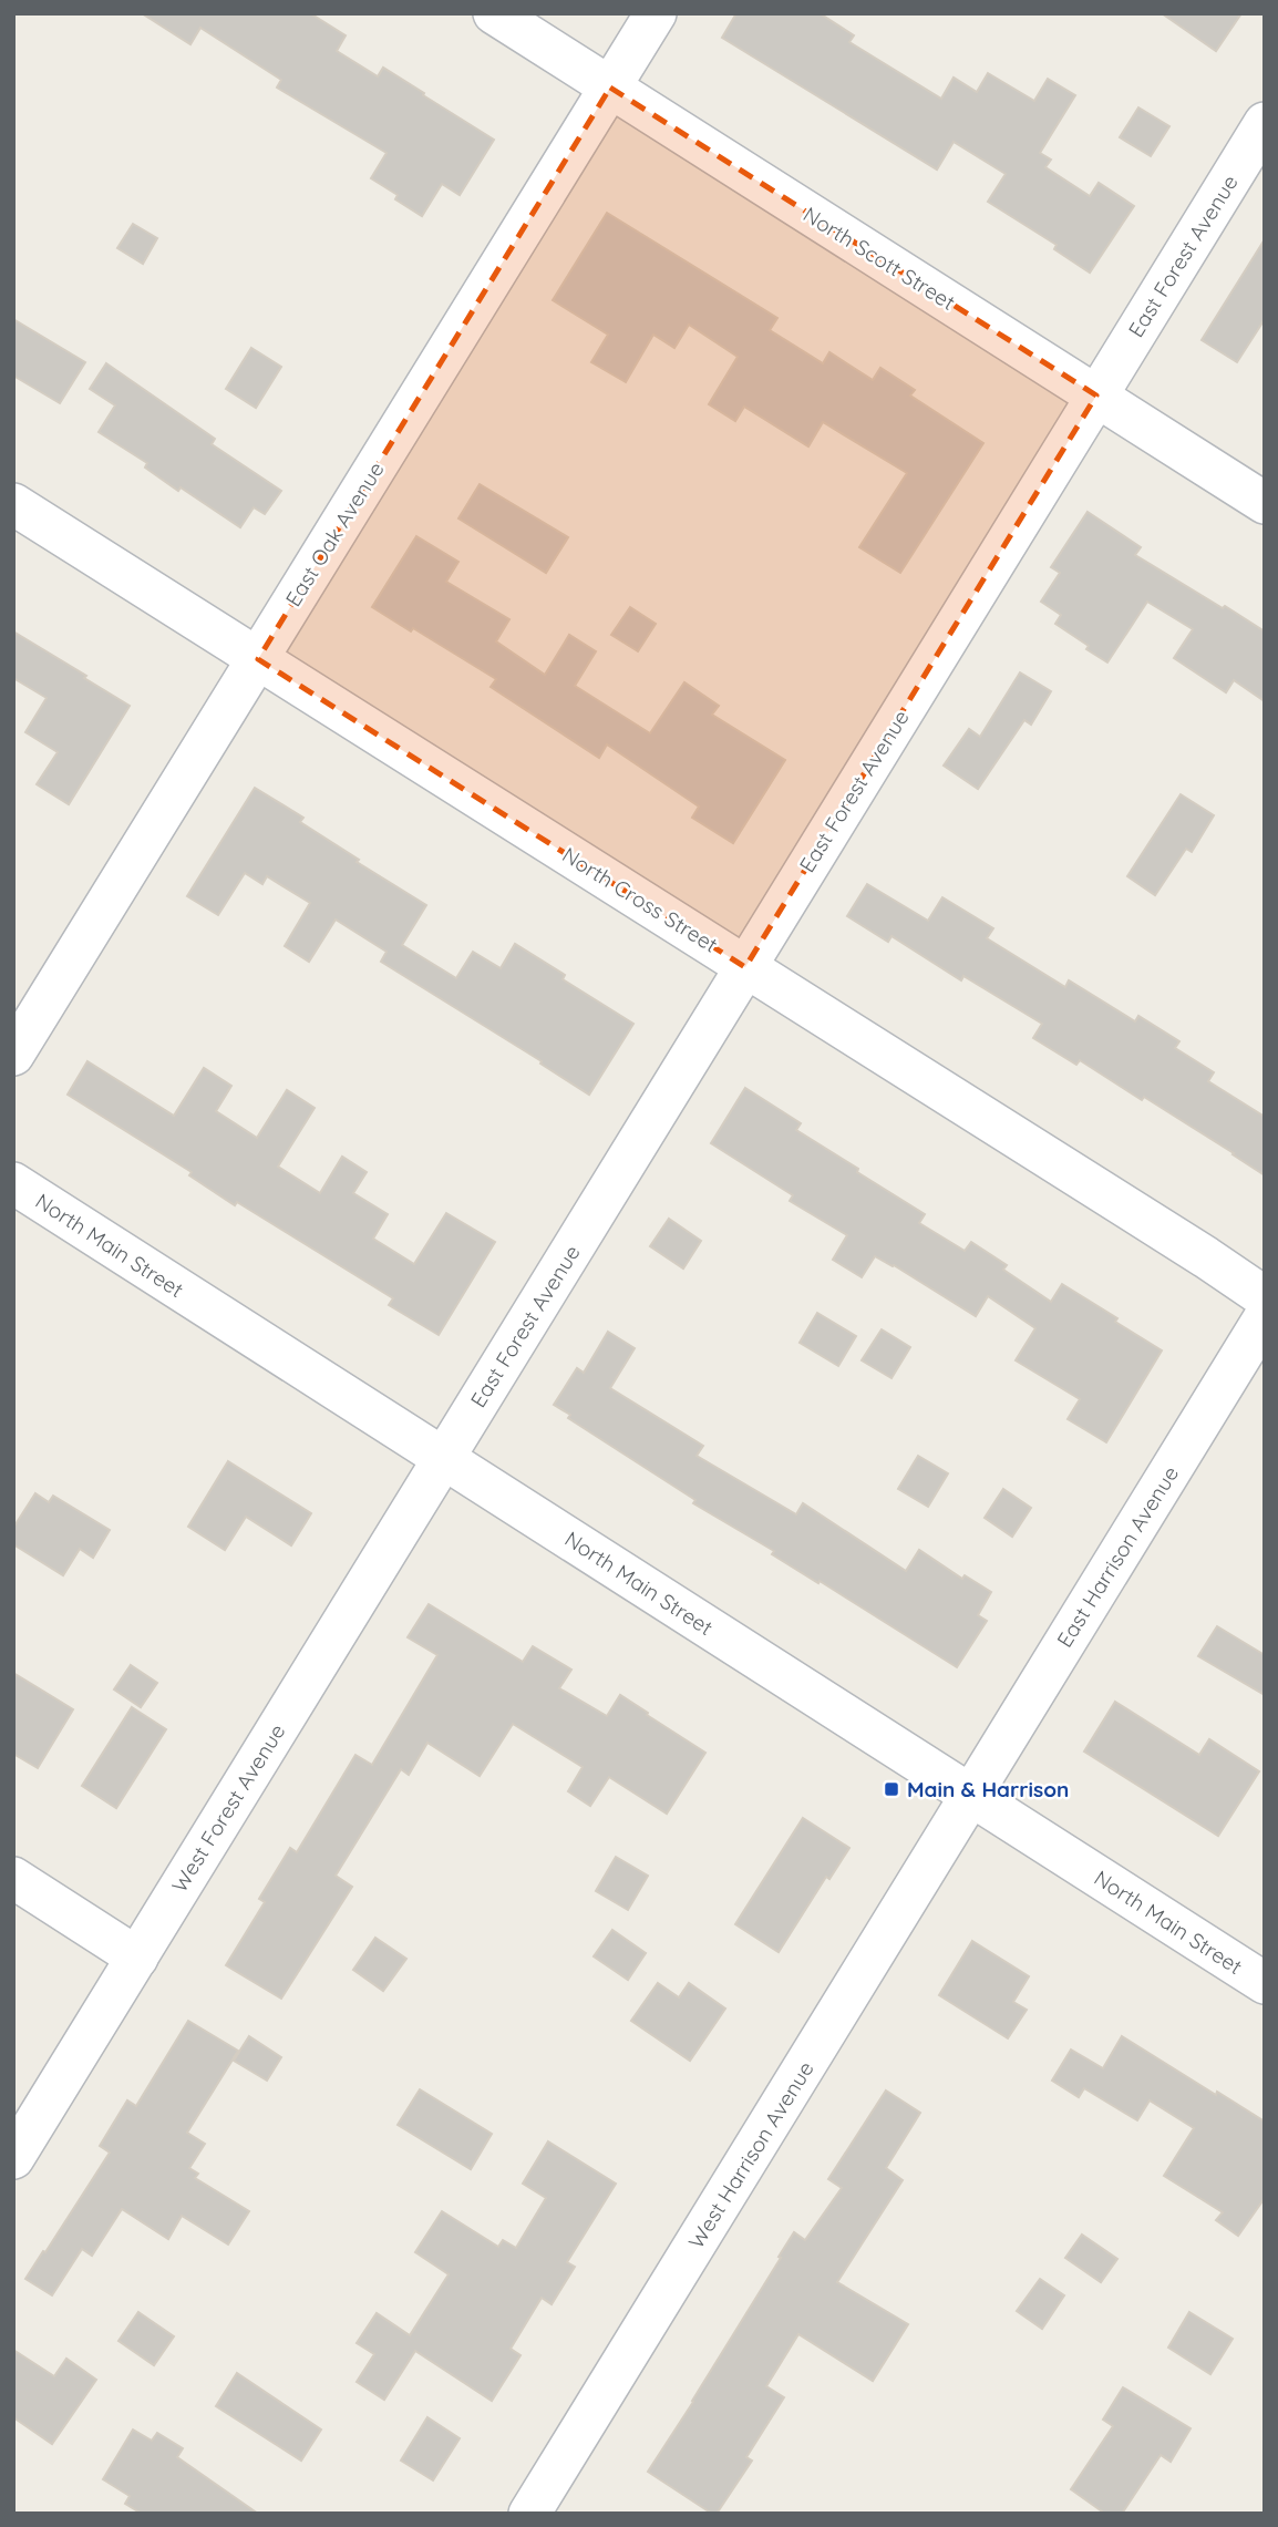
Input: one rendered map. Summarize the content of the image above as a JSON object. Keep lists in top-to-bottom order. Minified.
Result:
{"streets":{"street":["East Forest Avenue","North Scott Street","East Oak Avenue","North Cross Street","North Main Street","East Harrison Avenue","West Forest Avenue","West Harrison Avenue"]},"crossings":[["East Forest Avenue","North Scott Street"],["East Forest Avenue","North Cross Street"],["East Forest Avenue","North Main Street"],["East Forest Avenue","West Forest Avenue"],["North Scott Street","East Oak Avenue"],["East Oak Avenue","North Cross Street"],["North Main Street","East Harrison Avenue"],["North Main Street","West Forest Avenue"],["North Main Street","West Harrison Avenue"],["East Harrison Avenue","West Harrison Avenue"]],"places":{"transit":["Main & Harrison"]}}
